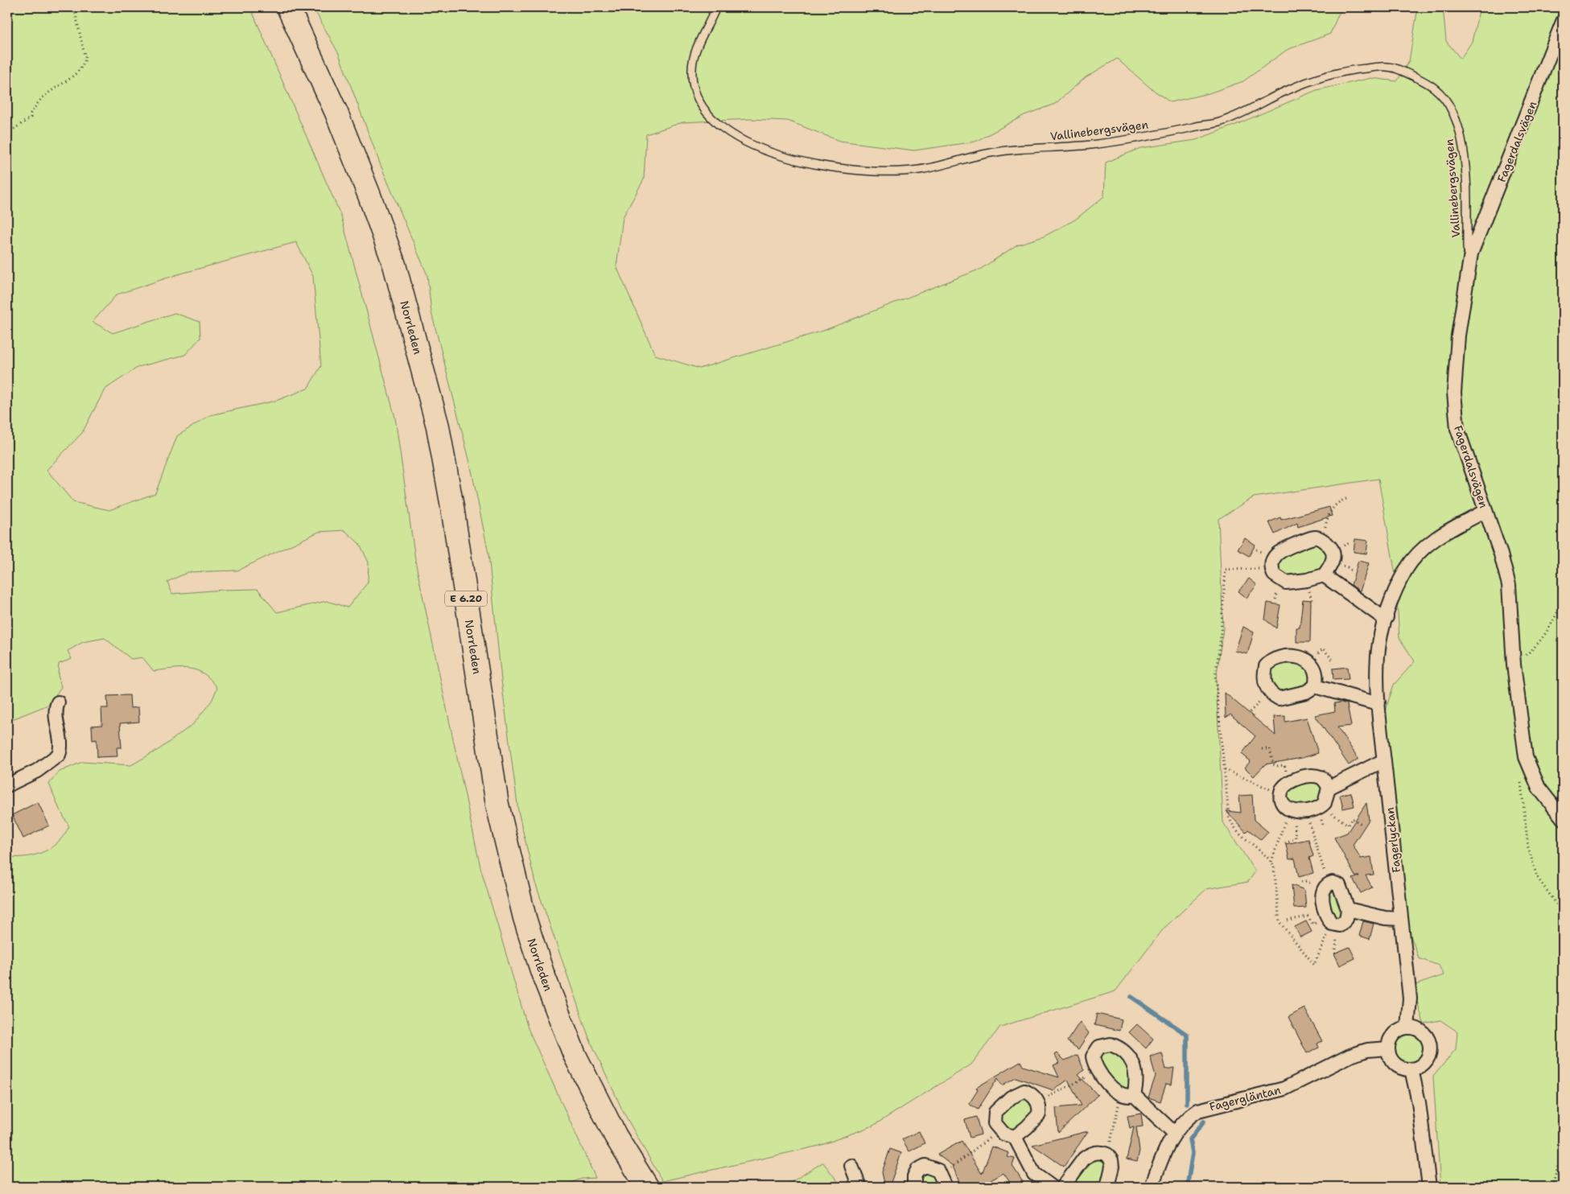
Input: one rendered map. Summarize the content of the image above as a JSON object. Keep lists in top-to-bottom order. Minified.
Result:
{"streets":{"highway":["Norrleden","E 6.20"],"street":["Fagerdalsvägen","Fagerlyckan","Fagergläntan"],"lane":["Vallinebergsvägen"]},"crossings":[["Vallinebergsvägen","Fagerdalsvägen"],["Fagerdalsvägen","Fagerlyckan"],["Fagerlyckan","Fagergläntan"]]}
